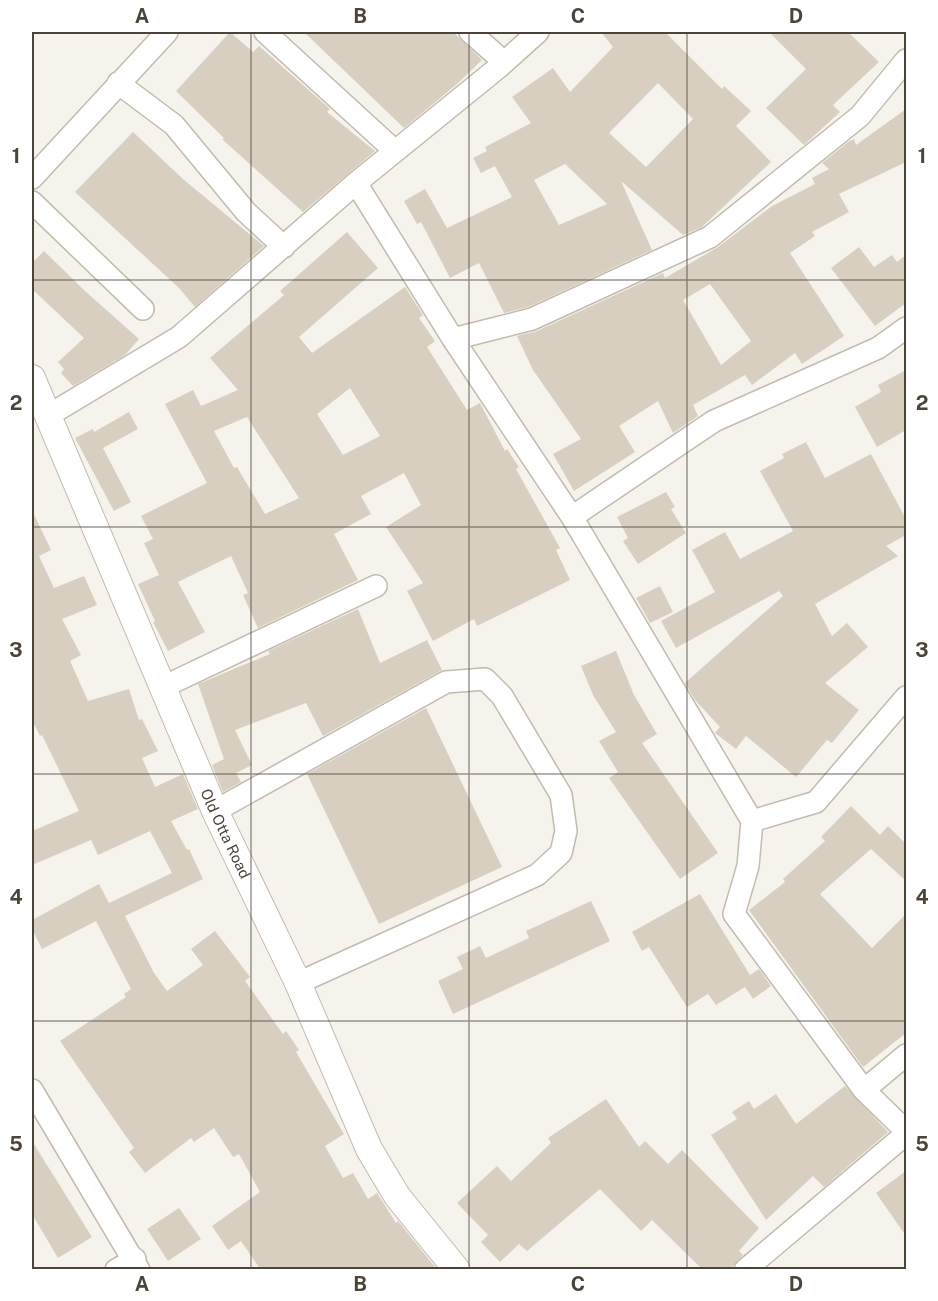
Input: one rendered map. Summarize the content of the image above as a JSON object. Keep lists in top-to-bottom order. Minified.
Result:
{"streets":{"street":["Old Otta Road"]},"grid":{"columns":["A","B","C","D"],"rows":["1","2","3","4","5"]}}
